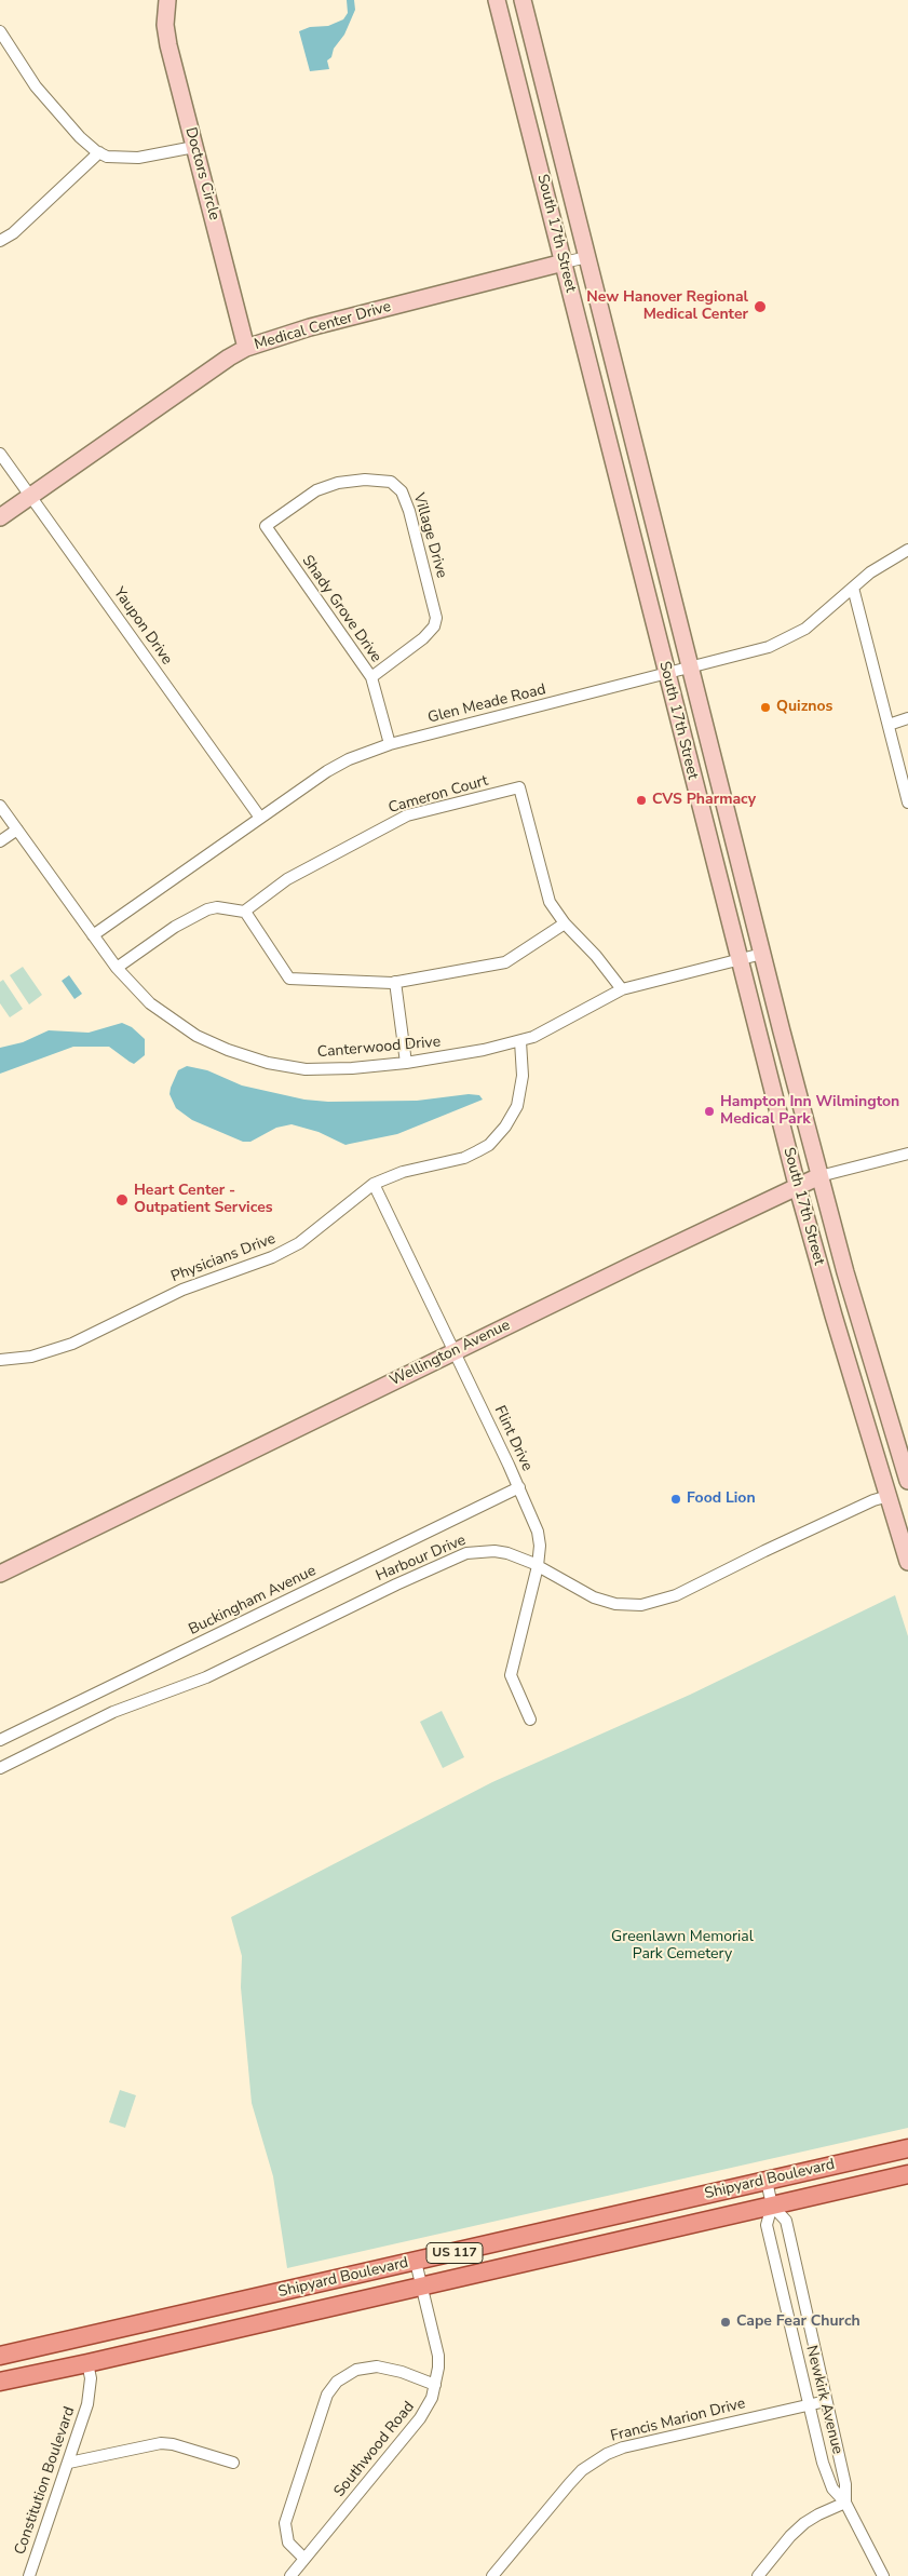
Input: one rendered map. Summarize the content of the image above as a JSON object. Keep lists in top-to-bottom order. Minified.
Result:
{"streets":{"main road":["Doctors Circle","South 17th Street","Medical Center Drive","Wellington Avenue","Shipyard Boulevard","US 117"],"street":["Village Drive","Shady Grove Drive","Yaupon Drive","Glen Meade Road","Cameron Court","Canterwood Drive","Physicians Drive","Flint Drive","Harbour Drive","Buckingham Avenue","Newkirk Avenue","Francis Marion Drive","Southwood Road","Constitution Boulevard"]},"crossings":[["Doctors Circle","Medical Center Drive"],["South 17th Street","Medical Center Drive"],["South 17th Street","Glen Meade Road"],["South 17th Street","Canterwood Drive"],["South 17th Street","Wellington Avenue"],["South 17th Street","Harbour Drive"],["Medical Center Drive","Yaupon Drive"],["Village Drive","Shady Grove Drive"],["Shady Grove Drive","Glen Meade Road"],["Yaupon Drive","Glen Meade Road"],["Glen Meade Road","Canterwood Drive"],["Cameron Court","Canterwood Drive"],["Canterwood Drive","Physicians Drive"],["Physicians Drive","Flint Drive"],["Wellington Avenue","Flint Drive"],["Flint Drive","Harbour Drive"],["Flint Drive","Buckingham Avenue"],["Shipyard Boulevard","Newkirk Avenue"],["Shipyard Boulevard","Southwood Road"],["Shipyard Boulevard","Constitution Boulevard"],["Newkirk Avenue","Francis Marion Drive"]],"parks":["Greenlawn Memorial Park Cemetery"],"places":["New Hanover Regional Medical Center","Quiznos","CVS Pharmacy","Hampton Inn Wilmington Medical Park","Heart Center - Outpatient Services","Food Lion","Cape Fear Church"]}
